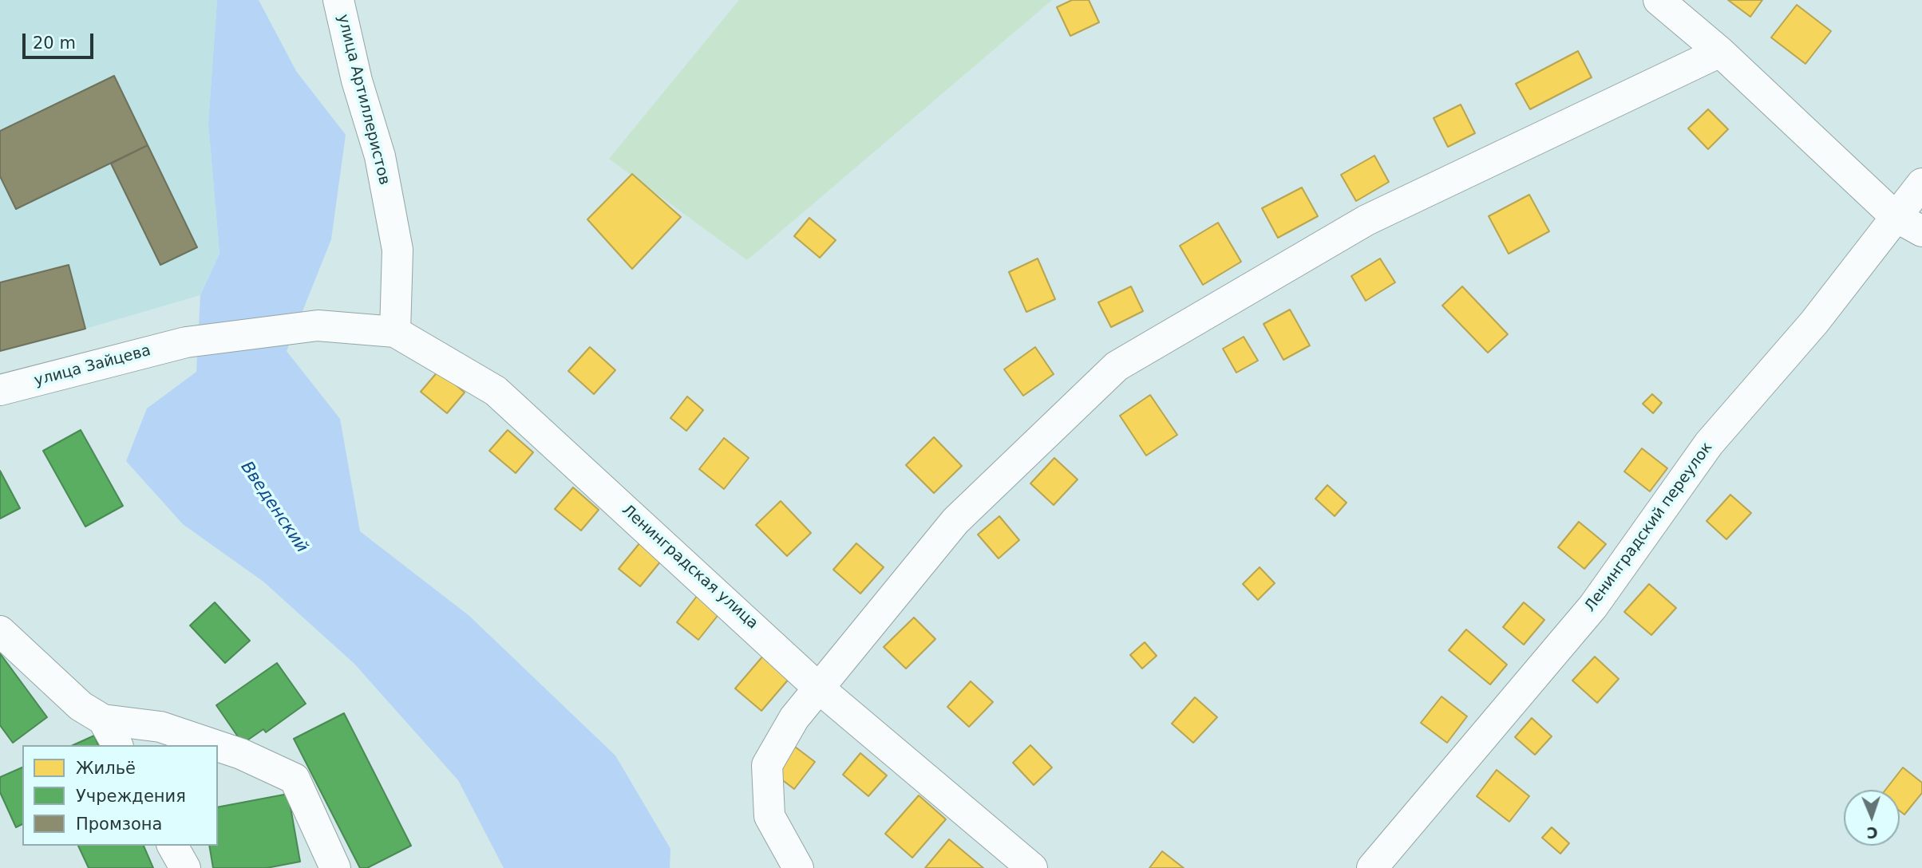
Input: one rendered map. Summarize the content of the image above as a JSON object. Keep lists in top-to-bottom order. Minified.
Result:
{"streets":{"street":["улица Артиллеристов","улица Зайцева","Ленинградский переулок","Ленинградская улица"]},"crossings":[["улица Артиллеристов","Ленинградская улица"],["улица Зайцева","Ленинградская улица"]],"water":["Введенский"],"legend":["Жильё","Учреждения","Промзона"],"scale_bar":"20 m","north":"bottom"}
